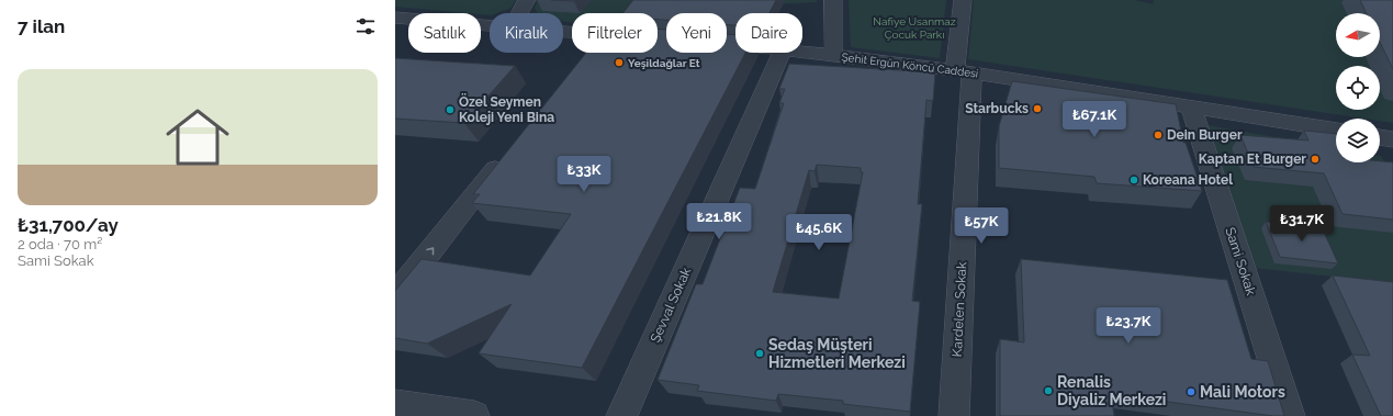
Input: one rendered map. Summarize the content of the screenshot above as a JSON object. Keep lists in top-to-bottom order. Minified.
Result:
{"streets":{"street":["Şehit Ergün Köncü Caddesi","Sami Sokak","Şevval Sokak","Kardelen Sokak"]},"crossings":[["Şehit Ergün Köncü Caddesi","Sami Sokak"],["Şehit Ergün Köncü Caddesi","Kardelen Sokak"]],"parks":["Nafiye Usanmaz Çocuk Parkı"],"places":["Yeşildağlar Et","Starbucks","Özel Seymen Koleji Yeni Bina","Dein Burger","Kaptan Et Burger","Koreana Hotel","Sedaş Müşteri Hizmetleri Merkezi","Renalis Diyaliz Merkezi","Mali Motors"],"north":"left","page":{"heading":"7 ilan","chip":["Satılık","Kiralık","Filtreler","Yeni","Daire"],"list":[{"name":"₺31,700/ay","note":"2 oda · 70 m² · Sami Sokak"}],"price":["₺67.1K","₺33K","₺21.8K","₺31.7K","₺57K","₺45.6K","₺23.7K"]}}
